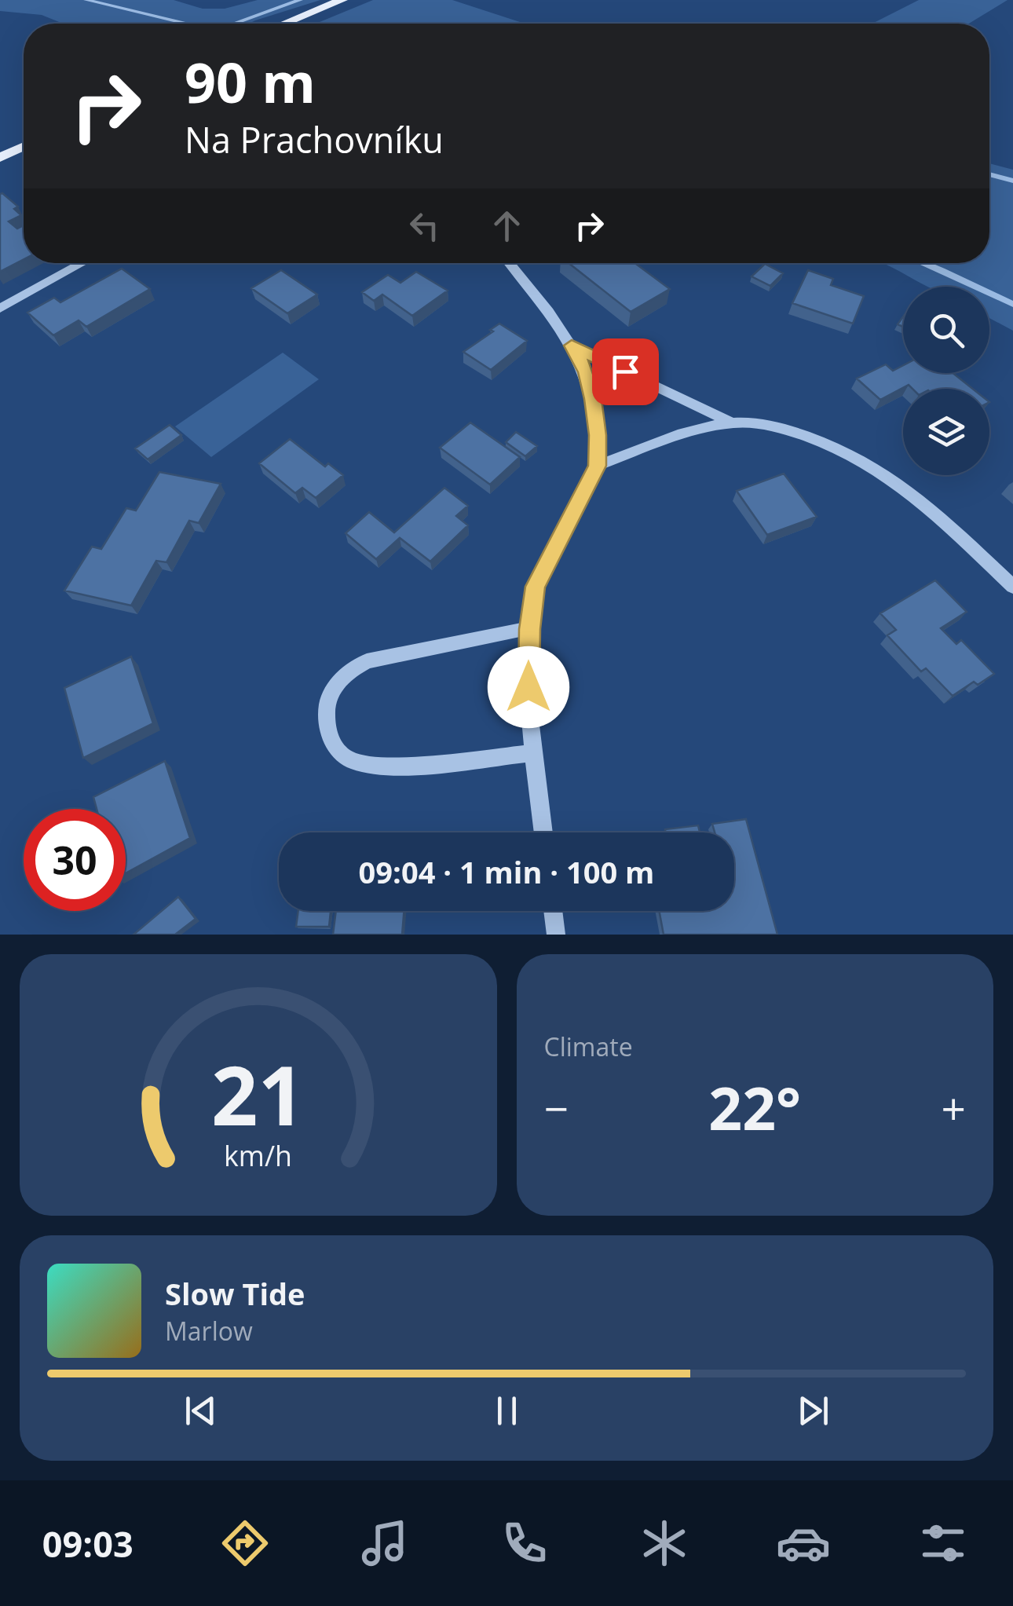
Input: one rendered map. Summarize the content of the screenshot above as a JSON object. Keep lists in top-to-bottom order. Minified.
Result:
{"page":{"turn":["90 m","Na Prachovníku"],"limit":"30","trip":"09:04 · 1 min · 100 m","tile":"Climate","heat":["−","22°","+"],"song":["Slow Tide","Marlow"],"tabs":"09:03","gauge":["21","km/h"]}}
